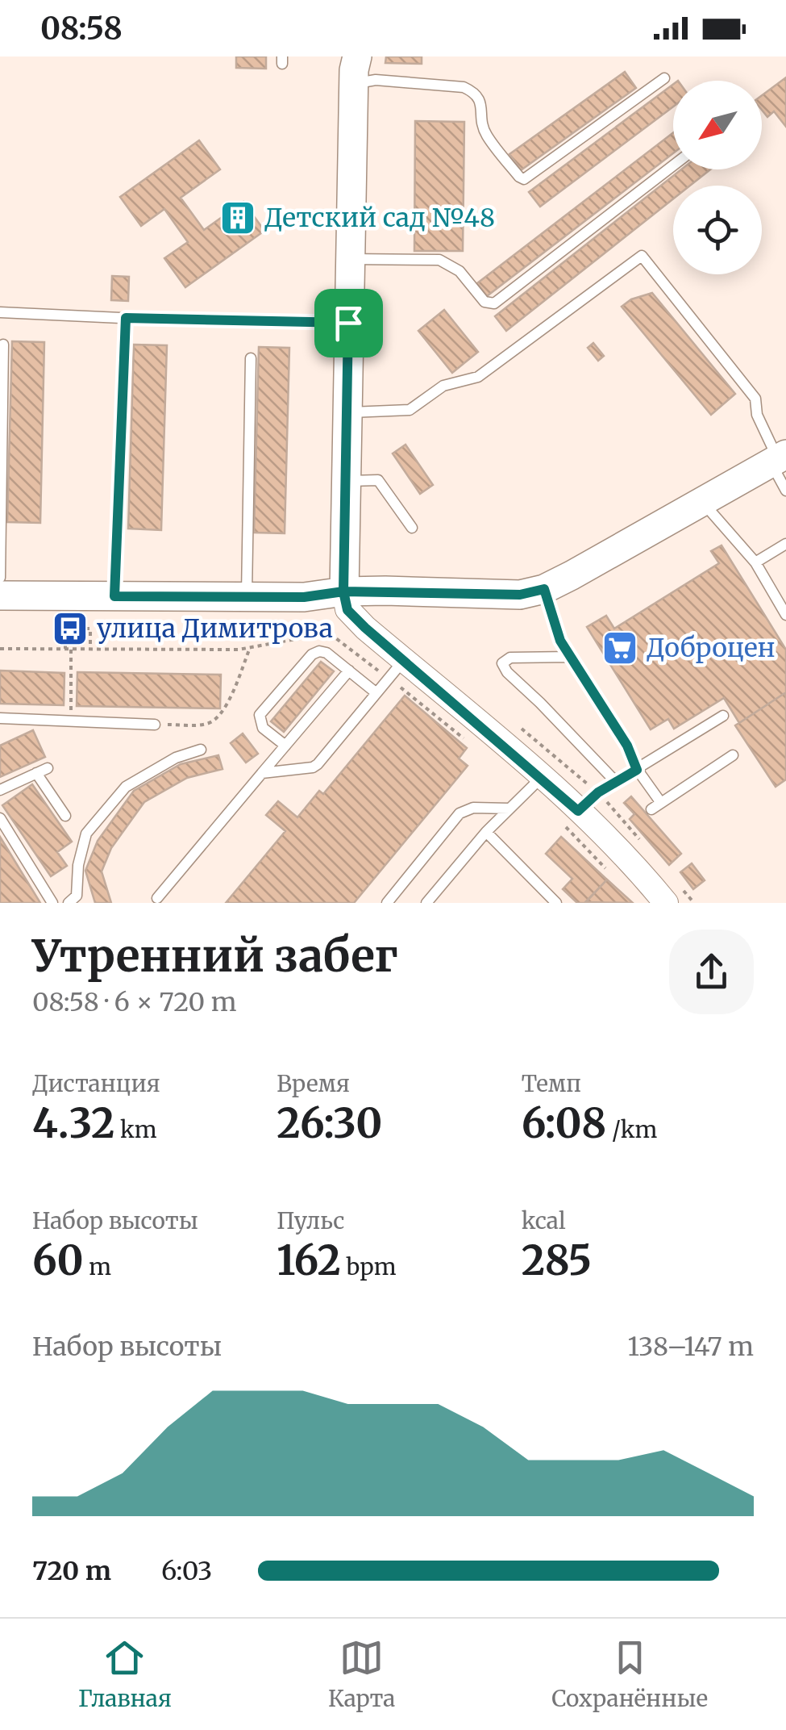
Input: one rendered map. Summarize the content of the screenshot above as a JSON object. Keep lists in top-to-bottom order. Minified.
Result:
{"places":{"building":["Детский сад №48"],"bus stop":["улица Димитрова"],"supermarket":["Доброцен"]},"north":"bottom left","page":{"status":"08:58","heading":["Утренний забег","08:58 · 6 × 720 m"],"stats":[["Дистанция","4.32 km"],["Время","26:30"],["Темп","6:08 /km"],["Набор высоты","60 m"],["Пульс","162 bpm"],["kcal","285"]],"chart":["Набор высоты","138–147 m"],"list":[{"name":"720 m","note":"6:03"}],"tabs":["Главная","Карта","Сохранённые"]}}
